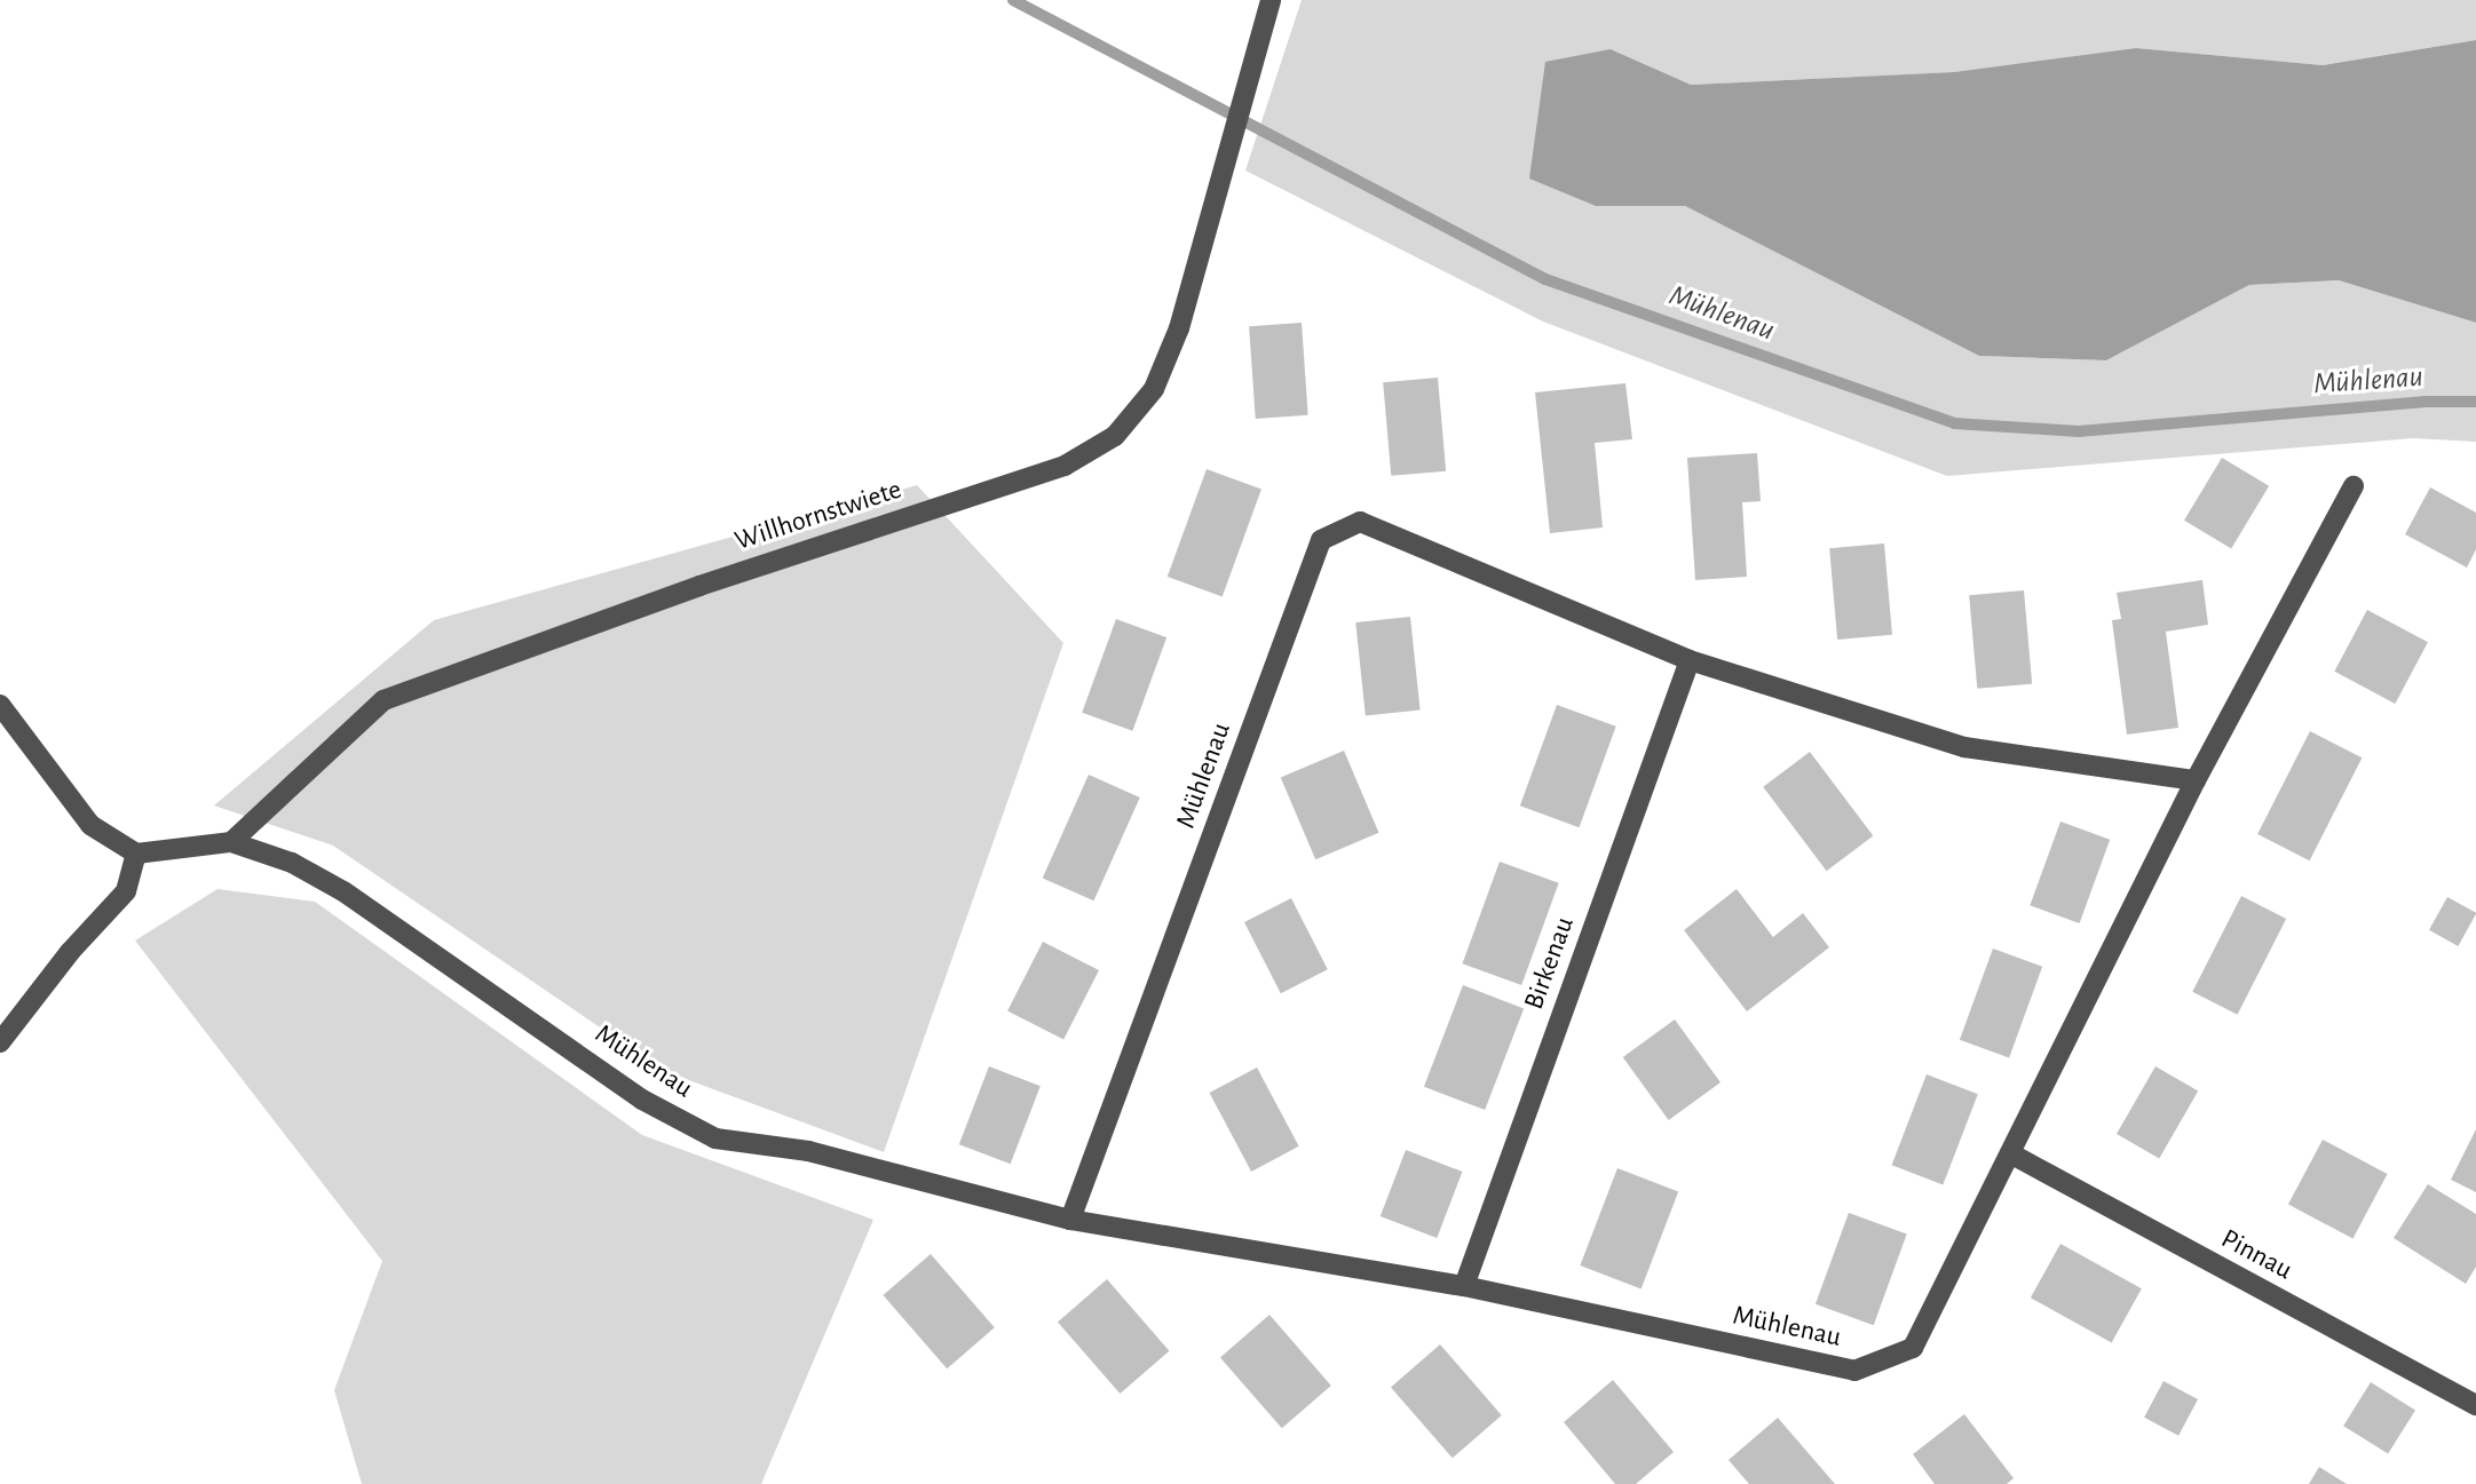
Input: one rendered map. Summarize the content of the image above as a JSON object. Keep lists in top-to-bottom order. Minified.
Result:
{"streets":{"street":["Willhornstwiete","Mühlenau","Birkenau","Pinnau"]},"crossings":[["Willhornstwiete","Mühlenau"],["Mühlenau","Birkenau"],["Mühlenau","Pinnau"]],"water":["Mühlenau"]}
